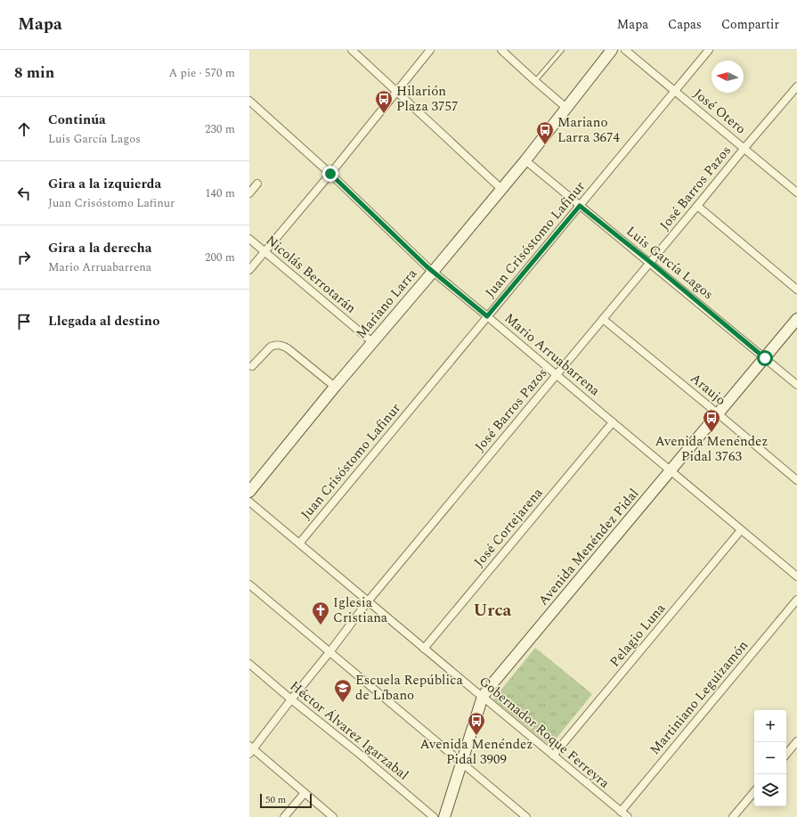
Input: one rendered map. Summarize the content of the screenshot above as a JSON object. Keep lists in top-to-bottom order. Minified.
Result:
{"streets":{"main road":["Mariano Larra","Avenida Menéndez Pidal"],"street":["José Otero","José Barros Pazos","Juan Crisóstomo Lafinur","Luis García Lagos","Nicolás Berrotarán","Mario Arruabarrena","Araujo","José Cortejarena","Pelagio Luna","Martiniano Leguizamón","Héctor Álvarez Igarzabal","Gobernador Roque Ferreyra"]},"crossings":[["José Otero","José Barros Pazos"],["José Otero","Juan Crisóstomo Lafinur"],["José Barros Pazos","Luis García Lagos"],["José Barros Pazos","Mario Arruabarrena"],["José Barros Pazos","Araujo"],["José Barros Pazos","Héctor Álvarez Igarzabal"],["José Barros Pazos","Gobernador Roque Ferreyra"],["Juan Crisóstomo Lafinur","Luis García Lagos"],["Juan Crisóstomo Lafinur","Mario Arruabarrena"],["Juan Crisóstomo Lafinur","Gobernador Roque Ferreyra"],["Luis García Lagos","Mariano Larra"],["Luis García Lagos","Avenida Menéndez Pidal"],["Nicolás Berrotarán","Mariano Larra"],["Mariano Larra","Mario Arruabarrena"],["Mario Arruabarrena","José Cortejarena"],["Mario Arruabarrena","Avenida Menéndez Pidal"],["Mario Arruabarrena","Pelagio Luna"],["Araujo","Avenida Menéndez Pidal"],["José Cortejarena","Gobernador Roque Ferreyra"],["Avenida Menéndez Pidal","Gobernador Roque Ferreyra"],["Pelagio Luna","Gobernador Roque Ferreyra"],["Martiniano Leguizamón","Gobernador Roque Ferreyra"]],"districts":["Urca"],"places":{"bus stop":["Hilarión Plaza 3757","Mariano Larra 3674","Avenida Menéndez Pidal 3763","Avenida Menéndez Pidal 3909"],"church":["Iglesia Cristiana"],"school or university":["Escuela República de Líbano"]},"scale_bar":"50 m","north":"left","page":{"header":"Mapa","nav":["Mapa","Capas","Compartir"],"heading":["8 min","A pie · 570 m"],"list":[["Continúa","Luis García Lagos","230 m"],["Gira a la izquierda","Juan Crisóstomo Lafinur","140 m"],["Gira a la derecha","Mario Arruabarrena","200 m"],"Llegada al destino"],"map_buttons":["+","−"],"scale":"50 m"}}
